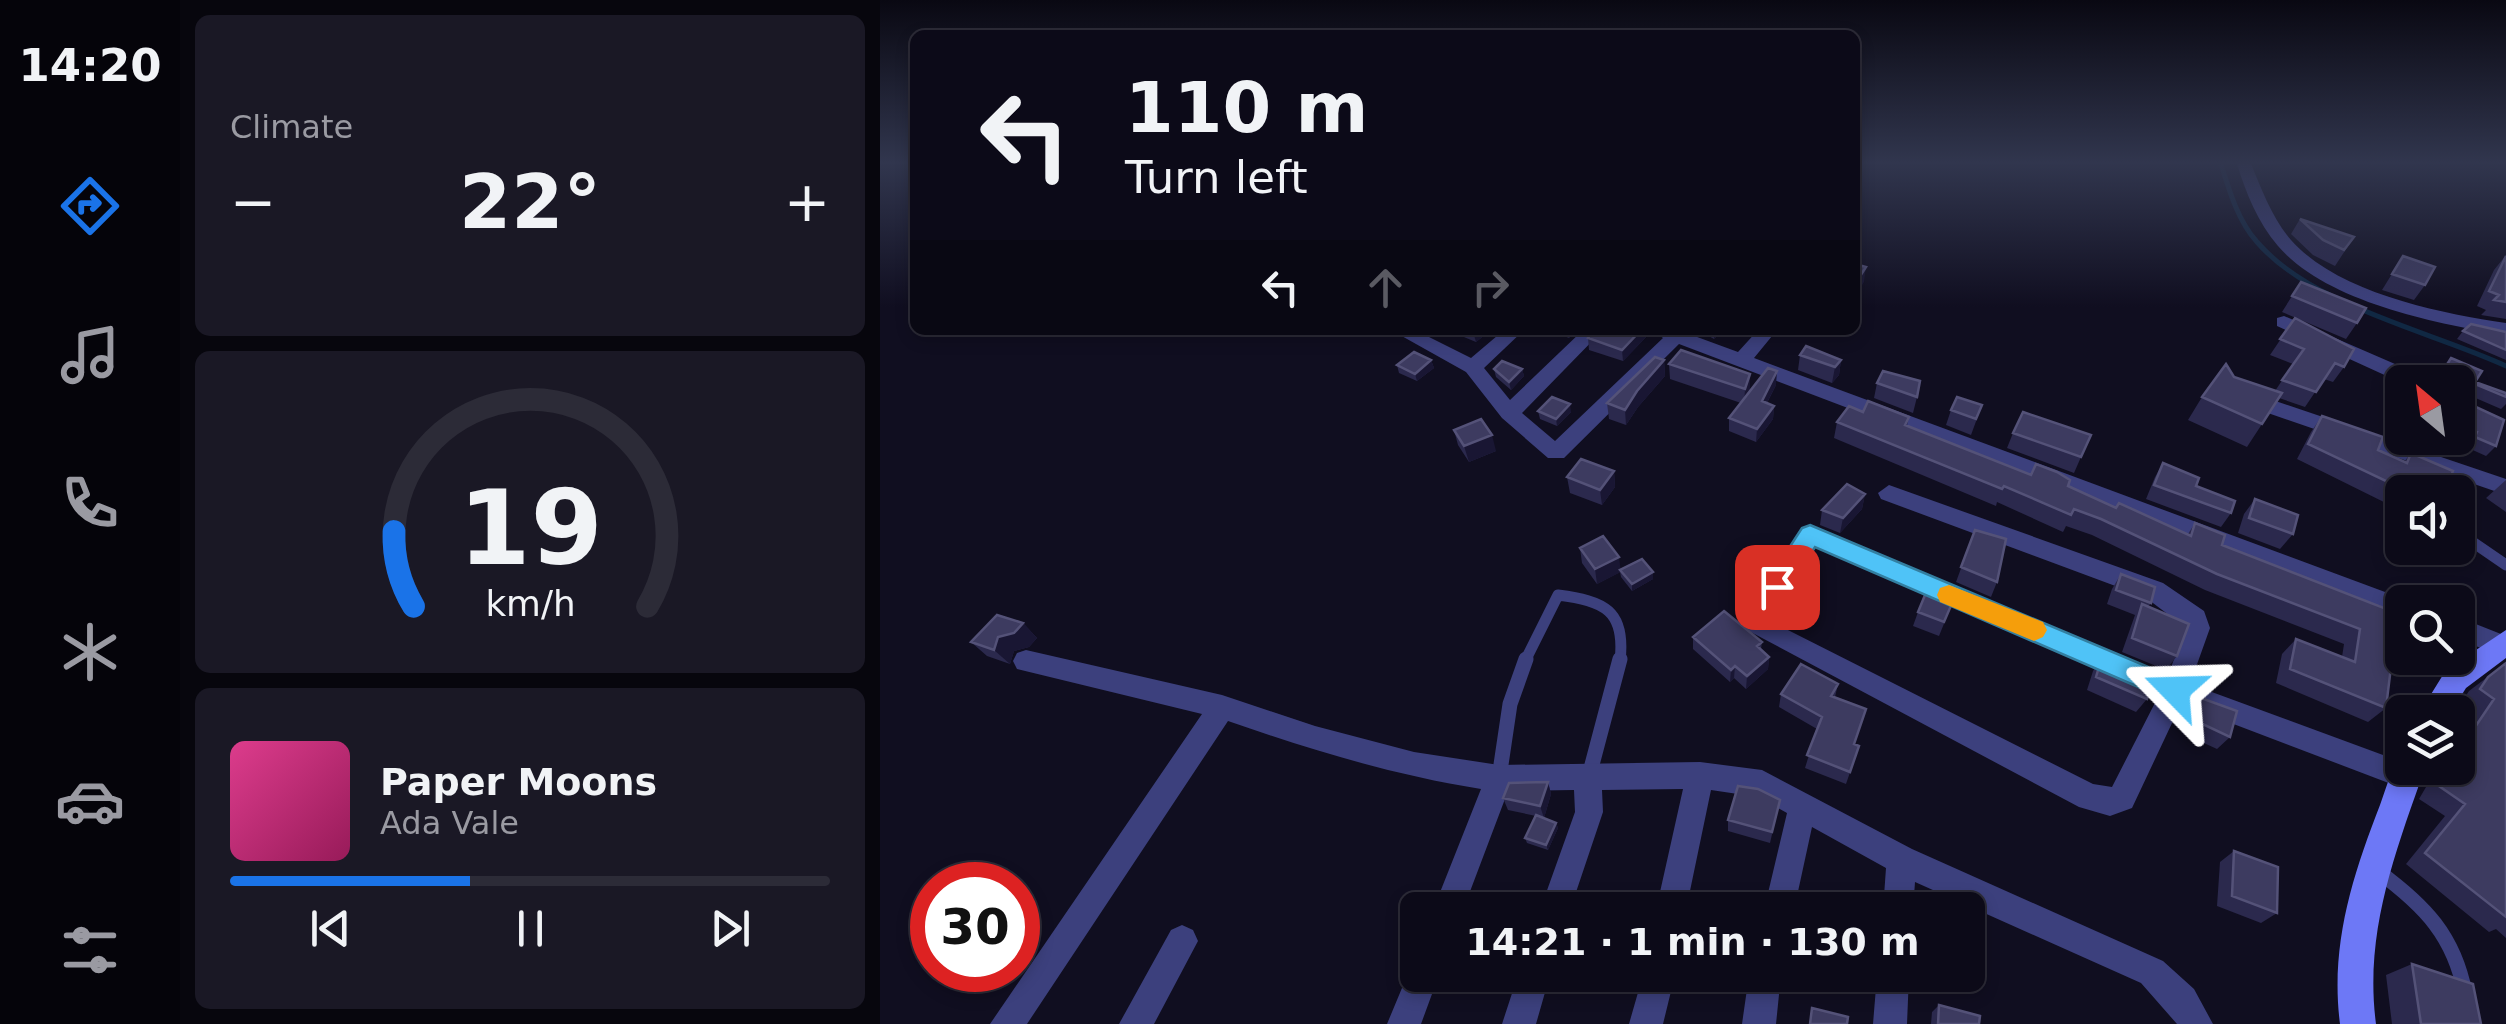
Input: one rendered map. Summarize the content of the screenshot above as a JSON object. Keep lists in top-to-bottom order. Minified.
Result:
{"north":"top left","page":{"tabs":"14:20","tile":"Climate","turn":["110 m","Turn left"],"heat":["−","22°","+"],"song":["Paper Moons","Ada Vale"],"limit":"30","trip":"14:21 · 1 min · 130 m","gauge":["19","km/h"]}}
